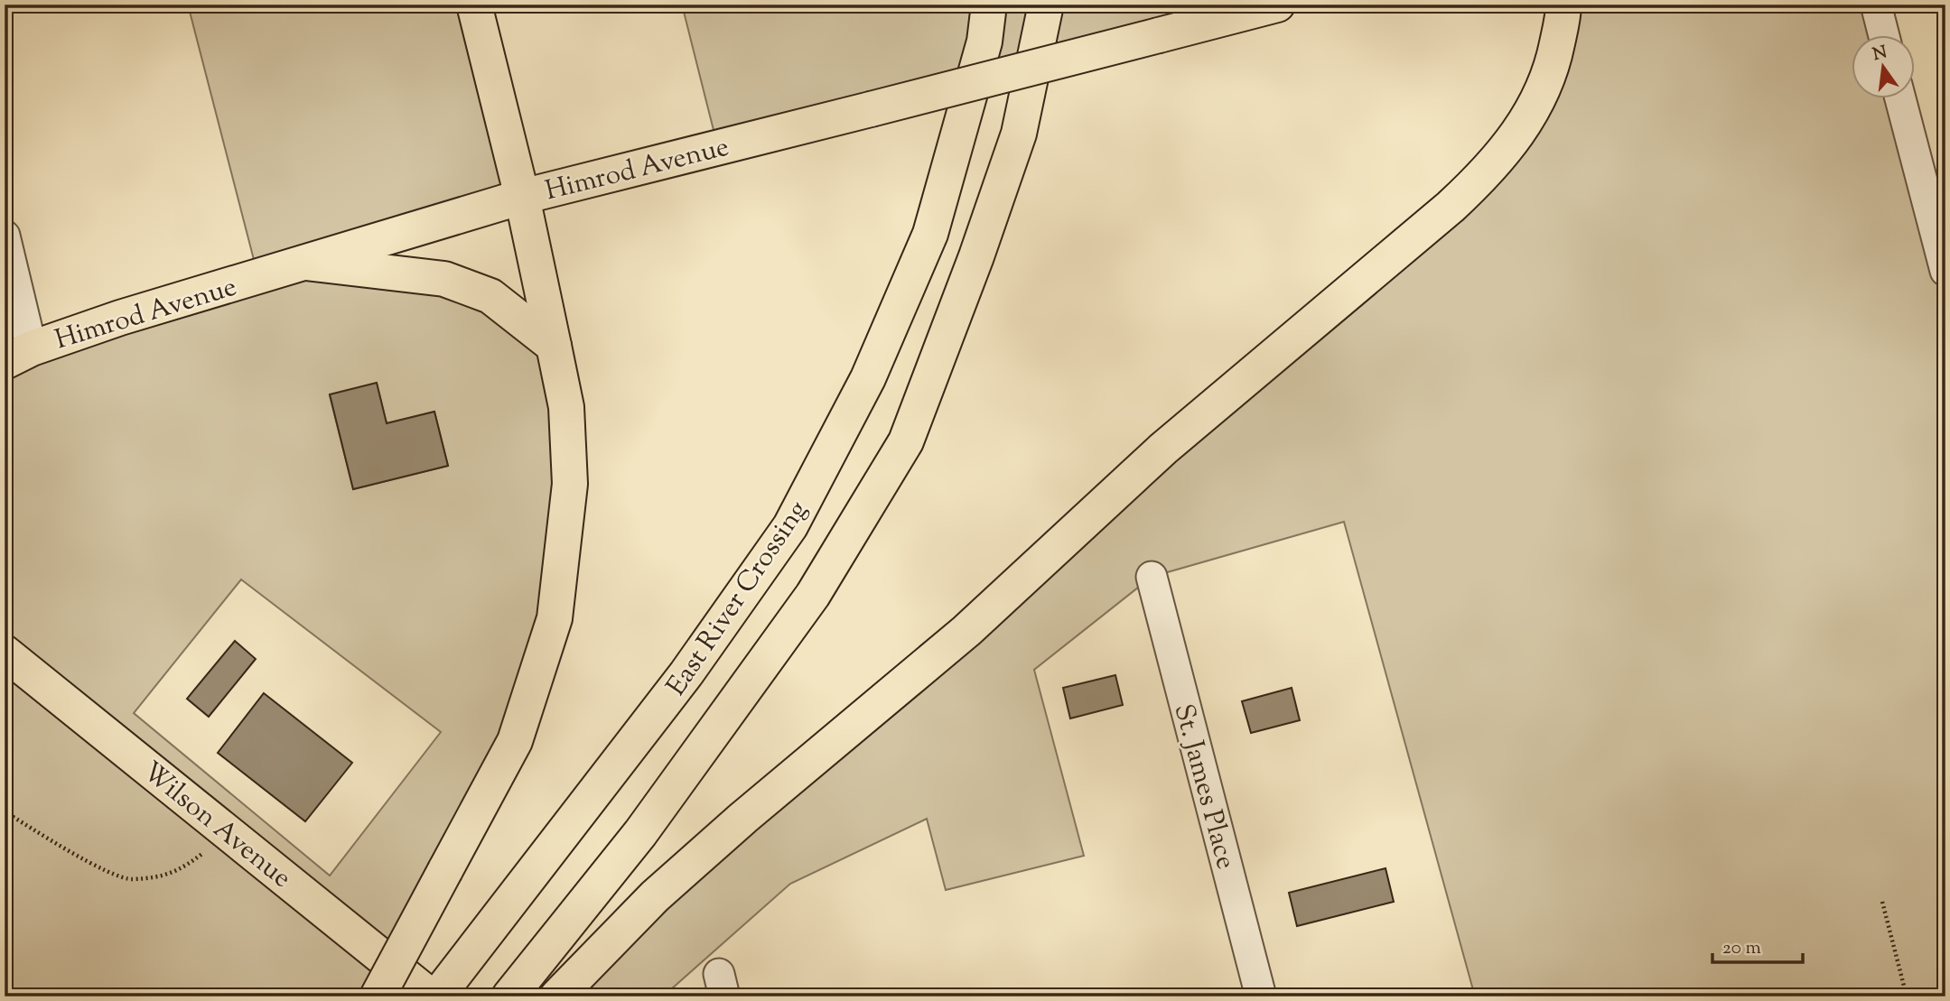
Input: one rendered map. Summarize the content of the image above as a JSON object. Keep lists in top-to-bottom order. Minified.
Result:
{"streets":{"main road":["Himrod Avenue","East River Crossing","Wilson Avenue"],"street":["St. James Place"]},"scale_bar":"20 m","north":"top"}
